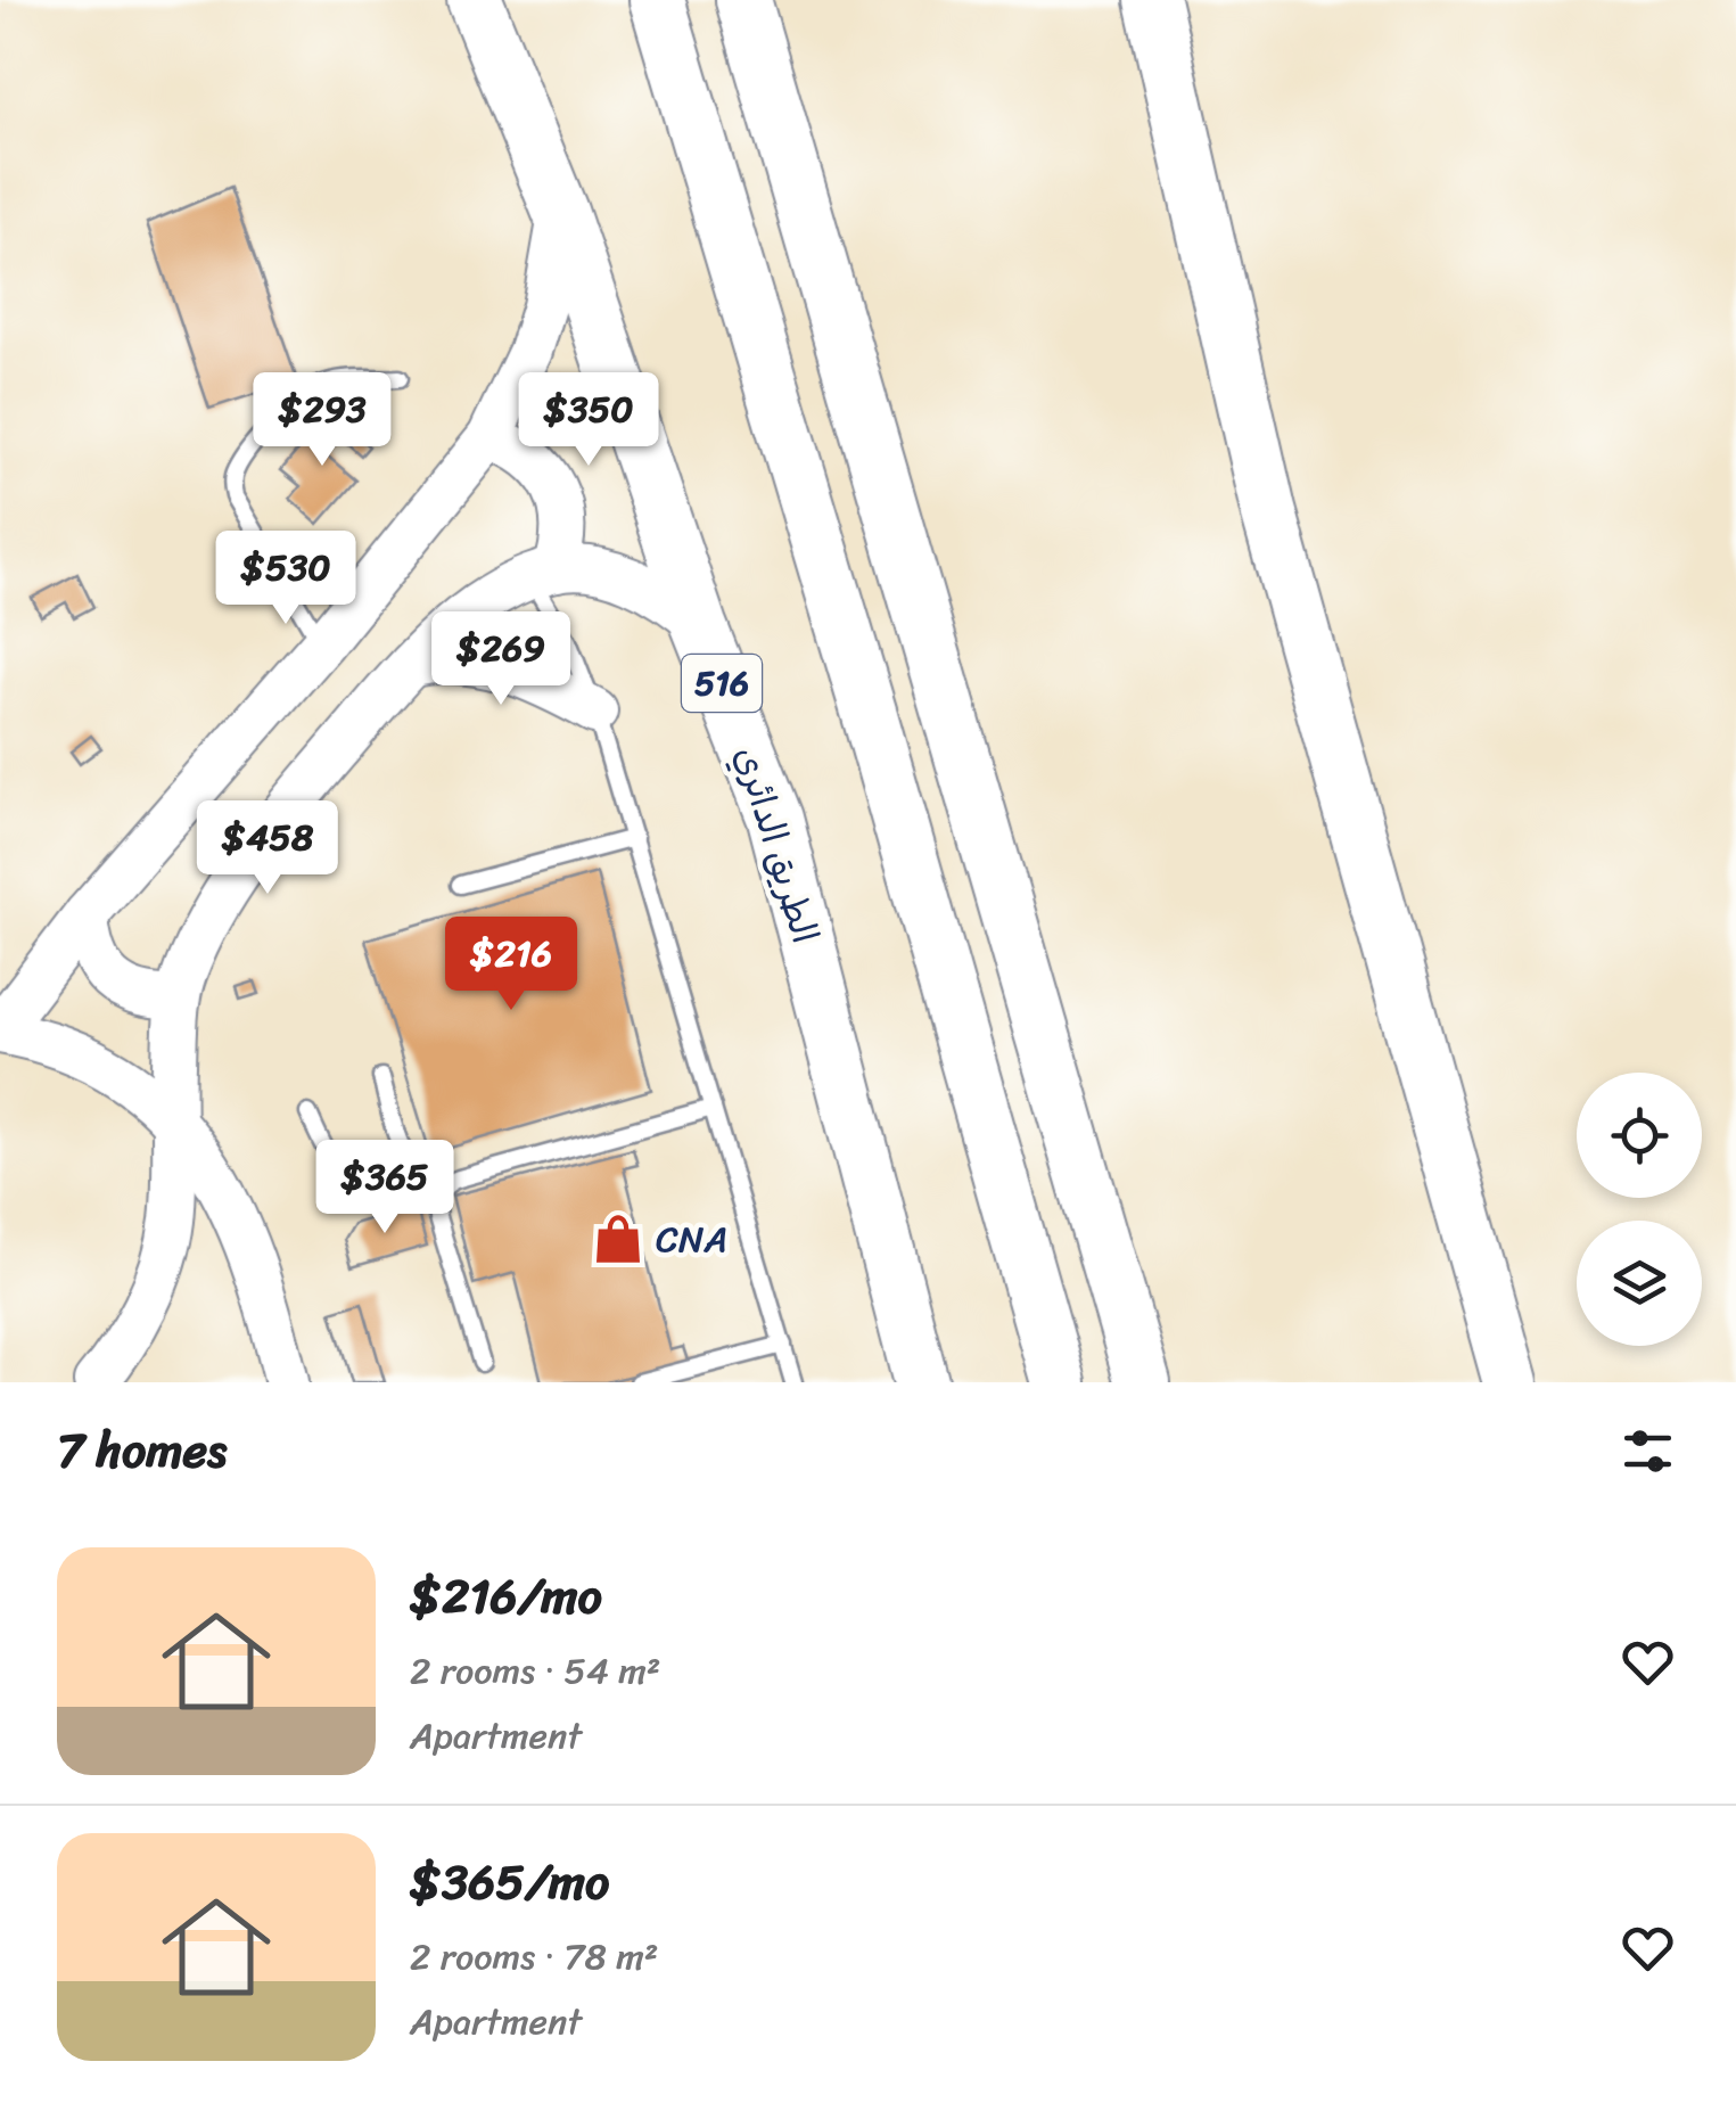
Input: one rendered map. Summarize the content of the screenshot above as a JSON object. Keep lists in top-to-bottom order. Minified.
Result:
{"streets":{"highway":["516","الطريق الدائري"]},"places":{"shop":["CNA"]},"page":{"price":["$293","$350","$530","$269","$458","$216","$365"],"heading":"7 homes","list":[{"name":"$216/mo","note":"2 rooms · 54 m² · Apartment"},{"name":"$365/mo","note":"2 rooms · 78 m² · Apartment"}]}}
